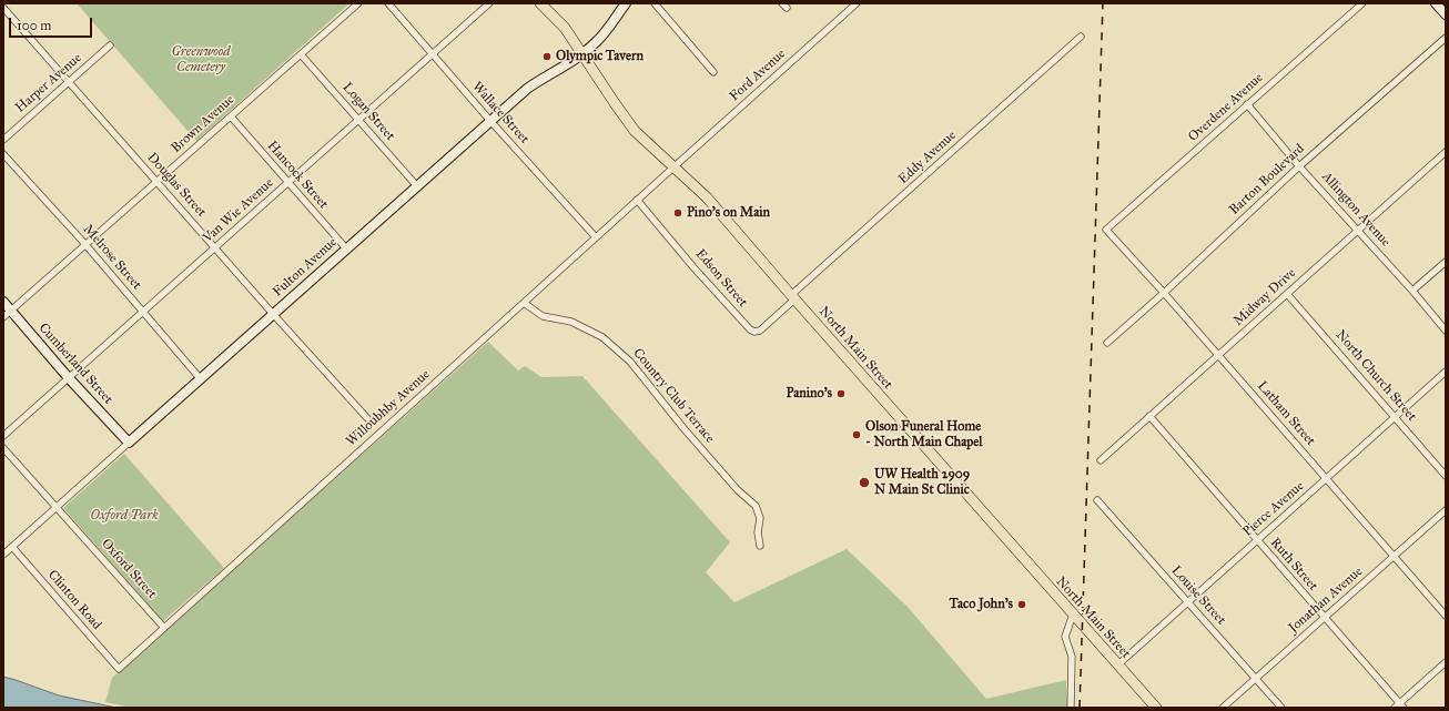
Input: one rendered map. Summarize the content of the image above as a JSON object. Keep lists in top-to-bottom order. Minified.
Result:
{"streets":{"main road":["North Main Street"],"street":["Ford Avenue","Harper Avenue","Overdene Avenue","Logan Street","Wallace Street","Brown Avenue","Eddy Avenue","Hancock Street","Barton Boulevard","Douglas Street","Allington Avenue","Van Wie Avenue","Melrose Street","Fulton Avenue","Edson Street","Midway Drive","Cumberland Street","North Church Street","Country Club Terrace","Willoubhby Avenue","Latham Street","Pierce Avenue","Ruth Street","Oxford Street","Louise Street","Clinton Road","Jonathan Avenue"]},"crossings":[["Ford Avenue","North Main Street"],["Ford Avenue","Willoubhby Avenue"],["Harper Avenue","Douglas Street"],["Overdene Avenue","Allington Avenue"],["Overdene Avenue","Latham Street"],["Logan Street","Brown Avenue"],["Logan Street","Van Wie Avenue"],["Logan Street","Fulton Avenue"],["Wallace Street","Van Wie Avenue"],["Wallace Street","Fulton Avenue"],["Wallace Street","Willoubhby Avenue"],["Brown Avenue","Hancock Street"],["Brown Avenue","Douglas Street"],["Brown Avenue","Melrose Street"],["Brown Avenue","Cumberland Street"],["Eddy Avenue","Edson Street"],["Eddy Avenue","North Main Street"],["Hancock Street","Van Wie Avenue"],["Hancock Street","Fulton Avenue"],["Barton Boulevard","Allington Avenue"],["Barton Boulevard","Latham Street"],["Douglas Street","Van Wie Avenue"],["Douglas Street","Fulton Avenue"],["Allington Avenue","Midway Drive"],["Van Wie Avenue","Melrose Street"],["Van Wie Avenue","Cumberland Street"],["Melrose Street","Fulton Avenue"],["Fulton Avenue","North Main Street"],["Fulton Avenue","Cumberland Street"],["Fulton Avenue","Oxford Street"],["Fulton Avenue","Clinton Road"],["Edson Street","North Main Street"],["Edson Street","Willoubhby Avenue"],["Midway Drive","North Church Street"],["Midway Drive","Latham Street"],["Midway Drive","Ruth Street"],["North Main Street","Willoubhby Avenue"],["North Main Street","Pierce Avenue"],["North Church Street","Pierce Avenue"],["Country Club Terrace","Willoubhby Avenue"],["Willoubhby Avenue","Oxford Street"],["Willoubhby Avenue","Clinton Road"],["Latham Street","Pierce Avenue"],["Latham Street","Jonathan Avenue"],["Pierce Avenue","Ruth Street"],["Pierce Avenue","Louise Street"],["Ruth Street","Jonathan Avenue"],["Louise Street","Jonathan Avenue"]],"parks":["Greenwood Cemetery","Oxford Park"],"places":["Olympic Tavern","Pino's on Main","Panino's","Olson Funeral Home - North Main Chapel","UW Health 2909 N Main St Clinic","Taco John's"],"scale_bar":"100 m"}
